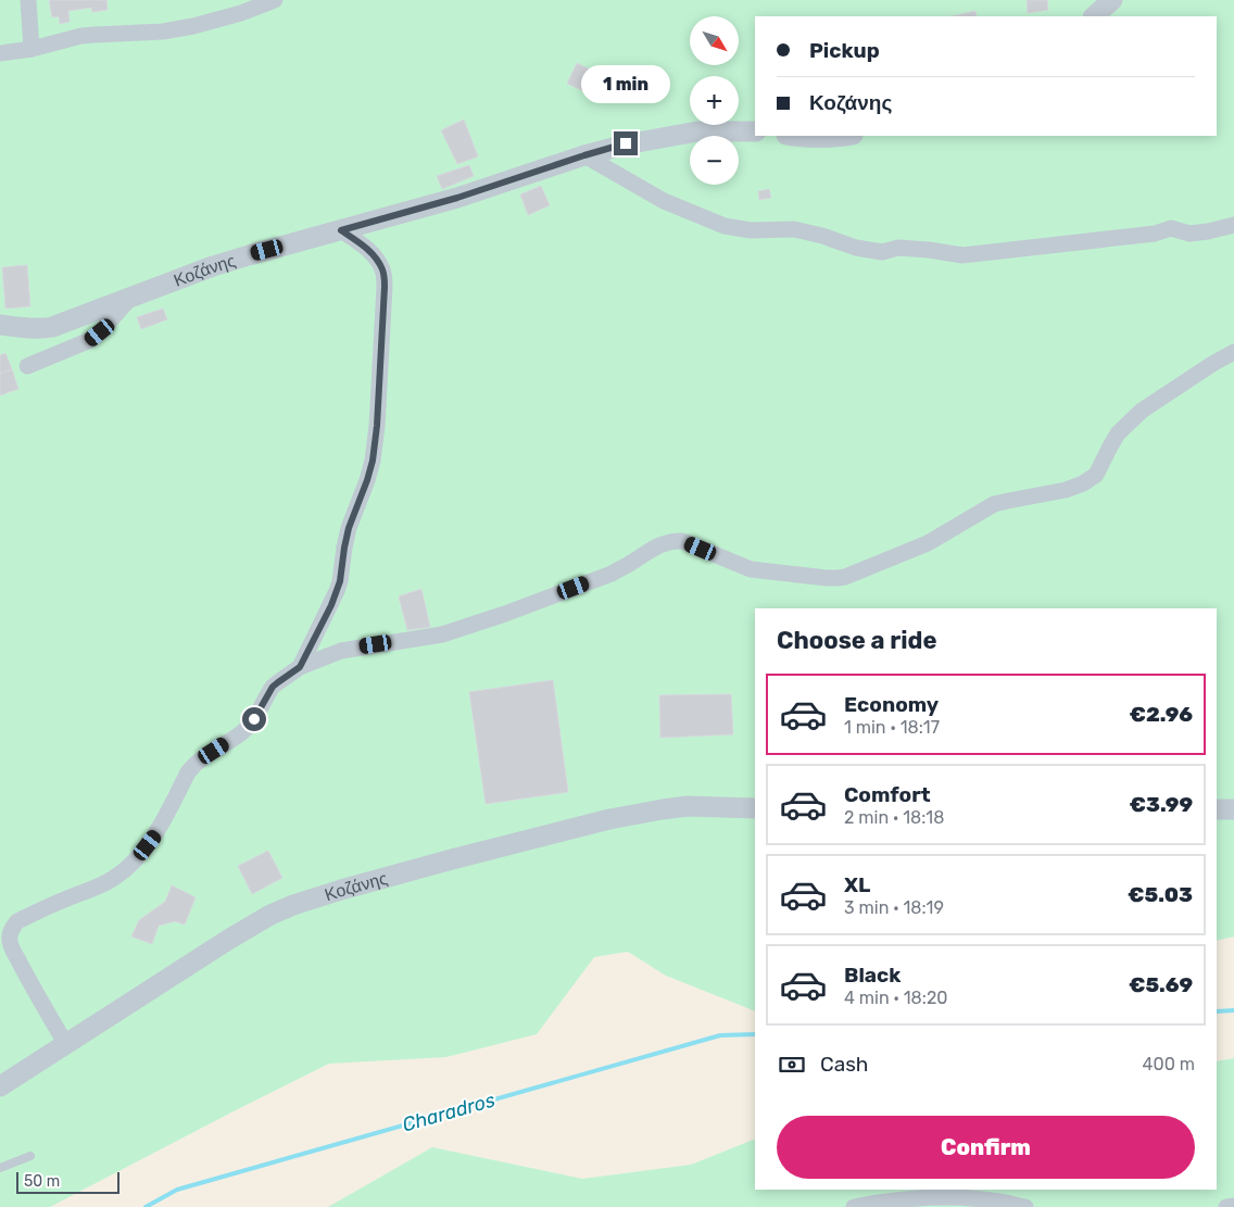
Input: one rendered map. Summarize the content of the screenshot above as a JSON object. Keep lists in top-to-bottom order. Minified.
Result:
{"streets":{"street":["Κοζάνης"]},"water":["Charadros"],"scale_bar":"50 m","north":"bottom right","page":{"map_buttons":["+","−"],"banner":["Pickup","Κοζάνης"],"bubble":"1 min","heading":"Choose a ride","list":[{"name":"Economy","note":"1 min · 18:17","value":"€2.96"},{"name":"Comfort","note":"2 min · 18:18","value":"€3.99"},{"name":"XL","note":"3 min · 18:19","value":"€5.03"},{"name":"Black","note":"4 min · 18:20","value":"€5.69"}],"pay":["Cash","400 m"],"buttons":"Confirm","scale":"50 m"}}
